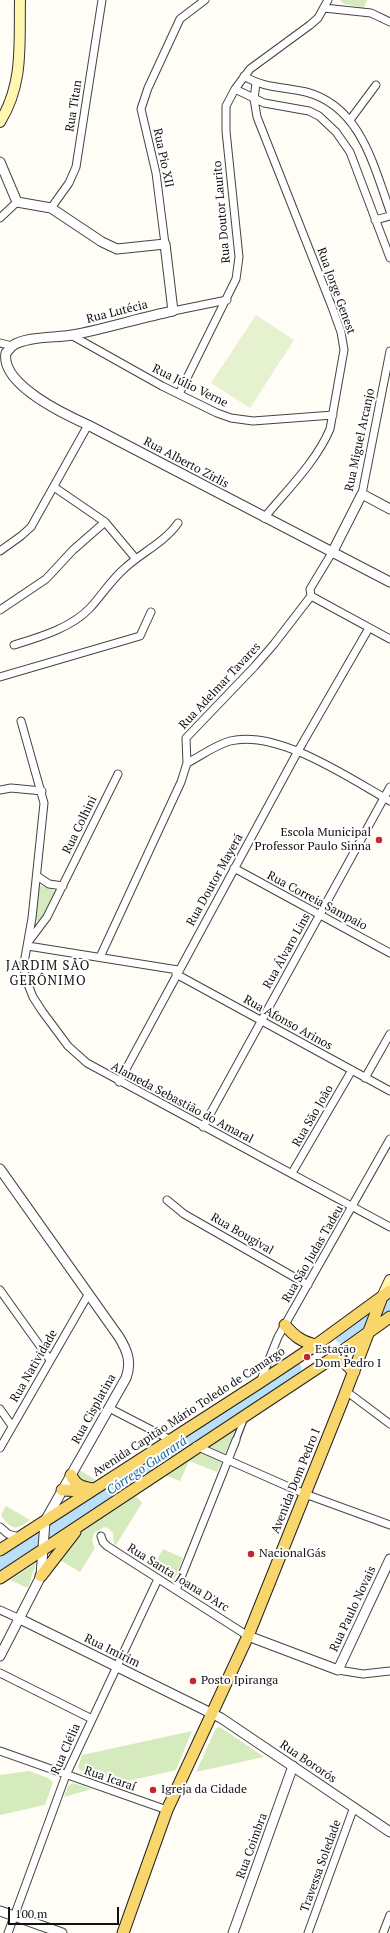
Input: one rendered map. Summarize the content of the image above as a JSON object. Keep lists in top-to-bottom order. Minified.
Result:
{"streets":{"main road":["Avenida Capitão Mário Toledo de Camargo","Avenida Dom Pedro I"],"street":["Rua Titan","Rua Pio XII","Rua Doutor Laurito","Rua Jorge Genest","Rua Lutécia","Rua Júlio Verne","Rua Miguel Arcanjo","Rua Alberto Zirlis","Rua Adelmar Tavares","Rua Colhini","Rua Doutor Mayerá","Rua Correia Sampaio","Rua Álvaro Lins","Rua Afonso Arinos","Alameda Sebastião do Amaral","Rua São João","Rua Bougival","Rua São Judas Tadeu","Rua Natividade","Rua Cisplatina","Rua Santa Joana D'Arc","Rua Paulo Novais","Rua Imirim","Rua Clélia","Rua Bororós","Rua Icaraí","Rua Coimbra","Travessa Soledade"]},"crossings":[["Rua Pio XII","Rua Lutécia"],["Rua Doutor Laurito","Rua Lutécia"],["Rua Doutor Laurito","Rua Júlio Verne"],["Rua Jorge Genest","Rua Júlio Verne"],["Rua Jorge Genest","Rua Alberto Zirlis"],["Rua Lutécia","Rua Júlio Verne"],["Rua Lutécia","Rua Alberto Zirlis"],["Rua Miguel Arcanjo","Rua Alberto Zirlis"],["Rua Miguel Arcanjo","Rua Adelmar Tavares"],["Rua Alberto Zirlis","Rua Adelmar Tavares"],["Rua Adelmar Tavares","Rua Afonso Arinos"],["Rua Colhini","Rua Afonso Arinos"],["Rua Colhini","Alameda Sebastião do Amaral"],["Rua Doutor Mayerá","Rua Correia Sampaio"],["Rua Doutor Mayerá","Rua Afonso Arinos"],["Rua Doutor Mayerá","Alameda Sebastião do Amaral"],["Rua Correia Sampaio","Rua Álvaro Lins"],["Rua Álvaro Lins","Rua Afonso Arinos"],["Rua Álvaro Lins","Alameda Sebastião do Amaral"],["Rua Afonso Arinos","Alameda Sebastião do Amaral"],["Rua Afonso Arinos","Rua São João"],["Alameda Sebastião do Amaral","Rua São João"],["Alameda Sebastião do Amaral","Rua São Judas Tadeu"],["Rua Bougival","Rua São Judas Tadeu"],["Rua São Judas Tadeu","Avenida Capitão Mário Toledo de Camargo"],["Rua Natividade","Rua Cisplatina"],["Rua Cisplatina","Avenida Capitão Mário Toledo de Camargo"],["Rua Cisplatina","Rua Imirim"],["Avenida Capitão Mário Toledo de Camargo","Avenida Dom Pedro I"],["Avenida Dom Pedro I","Rua Santa Joana D'Arc"],["Avenida Dom Pedro I","Rua Imirim"],["Avenida Dom Pedro I","Rua Bororós"],["Avenida Dom Pedro I","Rua Icaraí"],["Rua Santa Joana D'Arc","Rua Clélia"],["Rua Imirim","Rua Clélia"],["Rua Imirim","Rua Bororós"],["Rua Clélia","Rua Icaraí"],["Rua Bororós","Rua Coimbra"],["Rua Bororós","Travessa Soledade"]],"districts":["JARDIM SÃO GERÔNIMO"],"water":["Córrego Guarará"],"places":["Escola Municipal Professor Paulo Sinna","Estação Dom Pedro I","NacionalGás","Posto Ipiranga","Igreja da Cidade"],"scale_bar":"100 m"}
